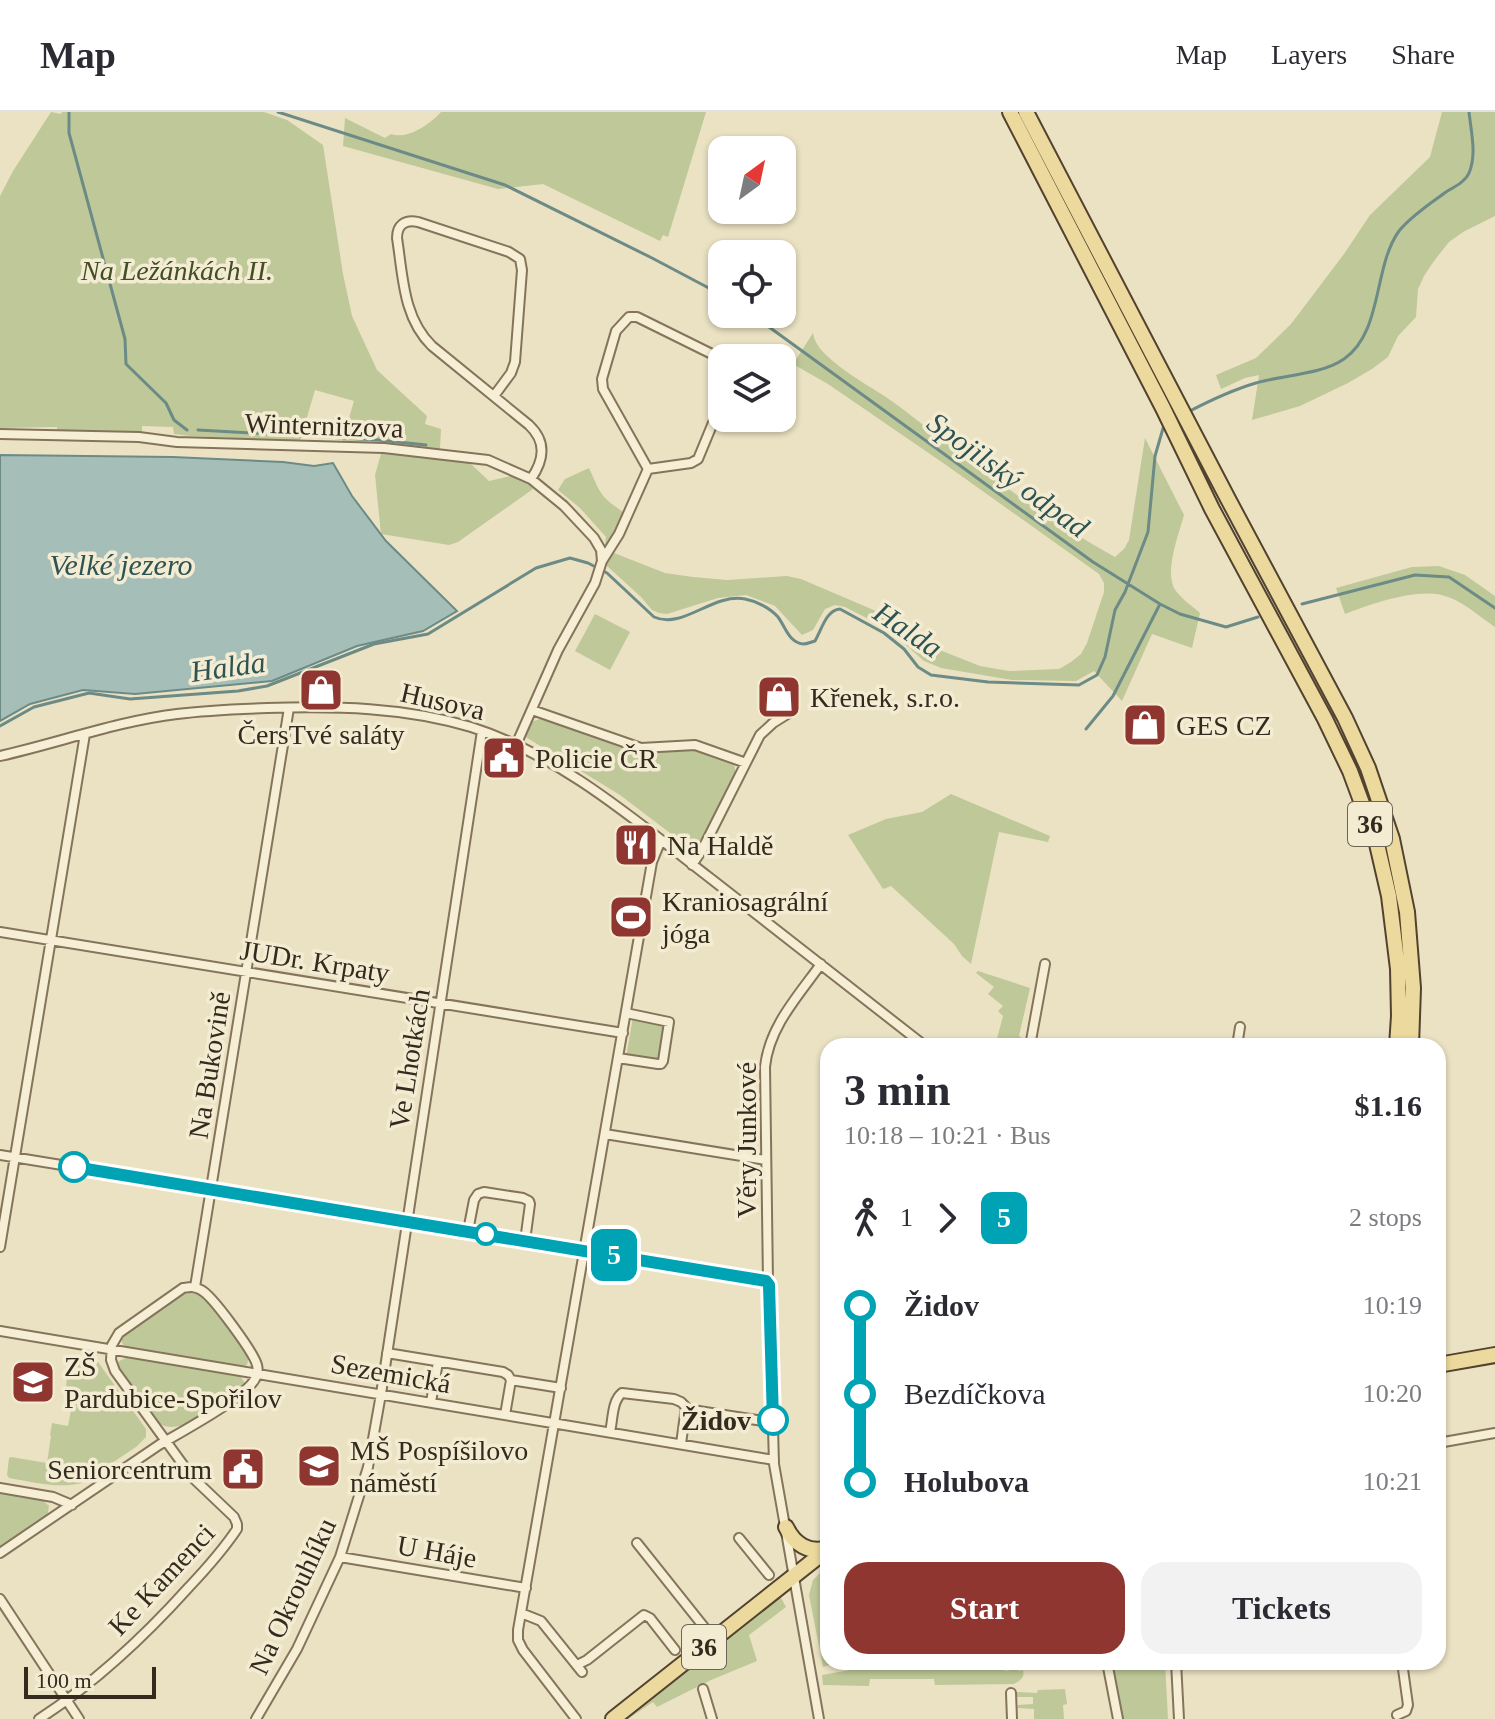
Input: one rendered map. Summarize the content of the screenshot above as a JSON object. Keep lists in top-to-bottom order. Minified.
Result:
{"streets":{"main road":["36"],"street":["Winternitzova","Husova","JUDr. Krpaty","Ve Lhotkách","Na Bukovině","Věry Junkové","Sezemická","U Háje","Ke Kamenci","Na Okrouhlíku"]},"crossings":[["Husova","Ve Lhotkách"],["Husova","Na Bukovině"],["Husova","Věry Junkové"],["36","Věry Junkové"],["JUDr. Krpaty","Ve Lhotkách"],["JUDr. Krpaty","Na Bukovině"],["Ve Lhotkách","Sezemická"],["Ve Lhotkách","Na Okrouhlíku"],["Věry Junkové","Sezemická"],["Sezemická","Na Okrouhlíku"],["U Háje","Na Okrouhlíku"]],"water":["Spojilský odpad","Velké jezero","Halda"],"parks":["Na Ležánkách II."],"places":{"shop":["ČersTvé saláty","Křenek, s.r.o.","GES CZ"],"public building":["Policie ČR","Seniorcentrum"],"restaurant":["Na Haldě"],"sports":["Kraniosagrální jóga"],"school or university":["ZŠ Pardubice-Spořilov","MŠ Pospíšilovo náměstí"],"other":["Židov"]},"lines":["bus line 5"],"scale_bar":"100 m","north":"top right","page":{"header":"Map","nav":["Map","Layers","Share"],"on_map":"5","heading":["3 min","10:18 – 10:21 · Bus","$1.16"],"legs":["1","5","2 stops"],"list":[{"name":"Židov","value":"10:19"},{"name":"Bezdíčkova","value":"10:20"},{"name":"Holubova","value":"10:21"}],"buttons":["Start","Tickets"],"scale":"100 m"}}
